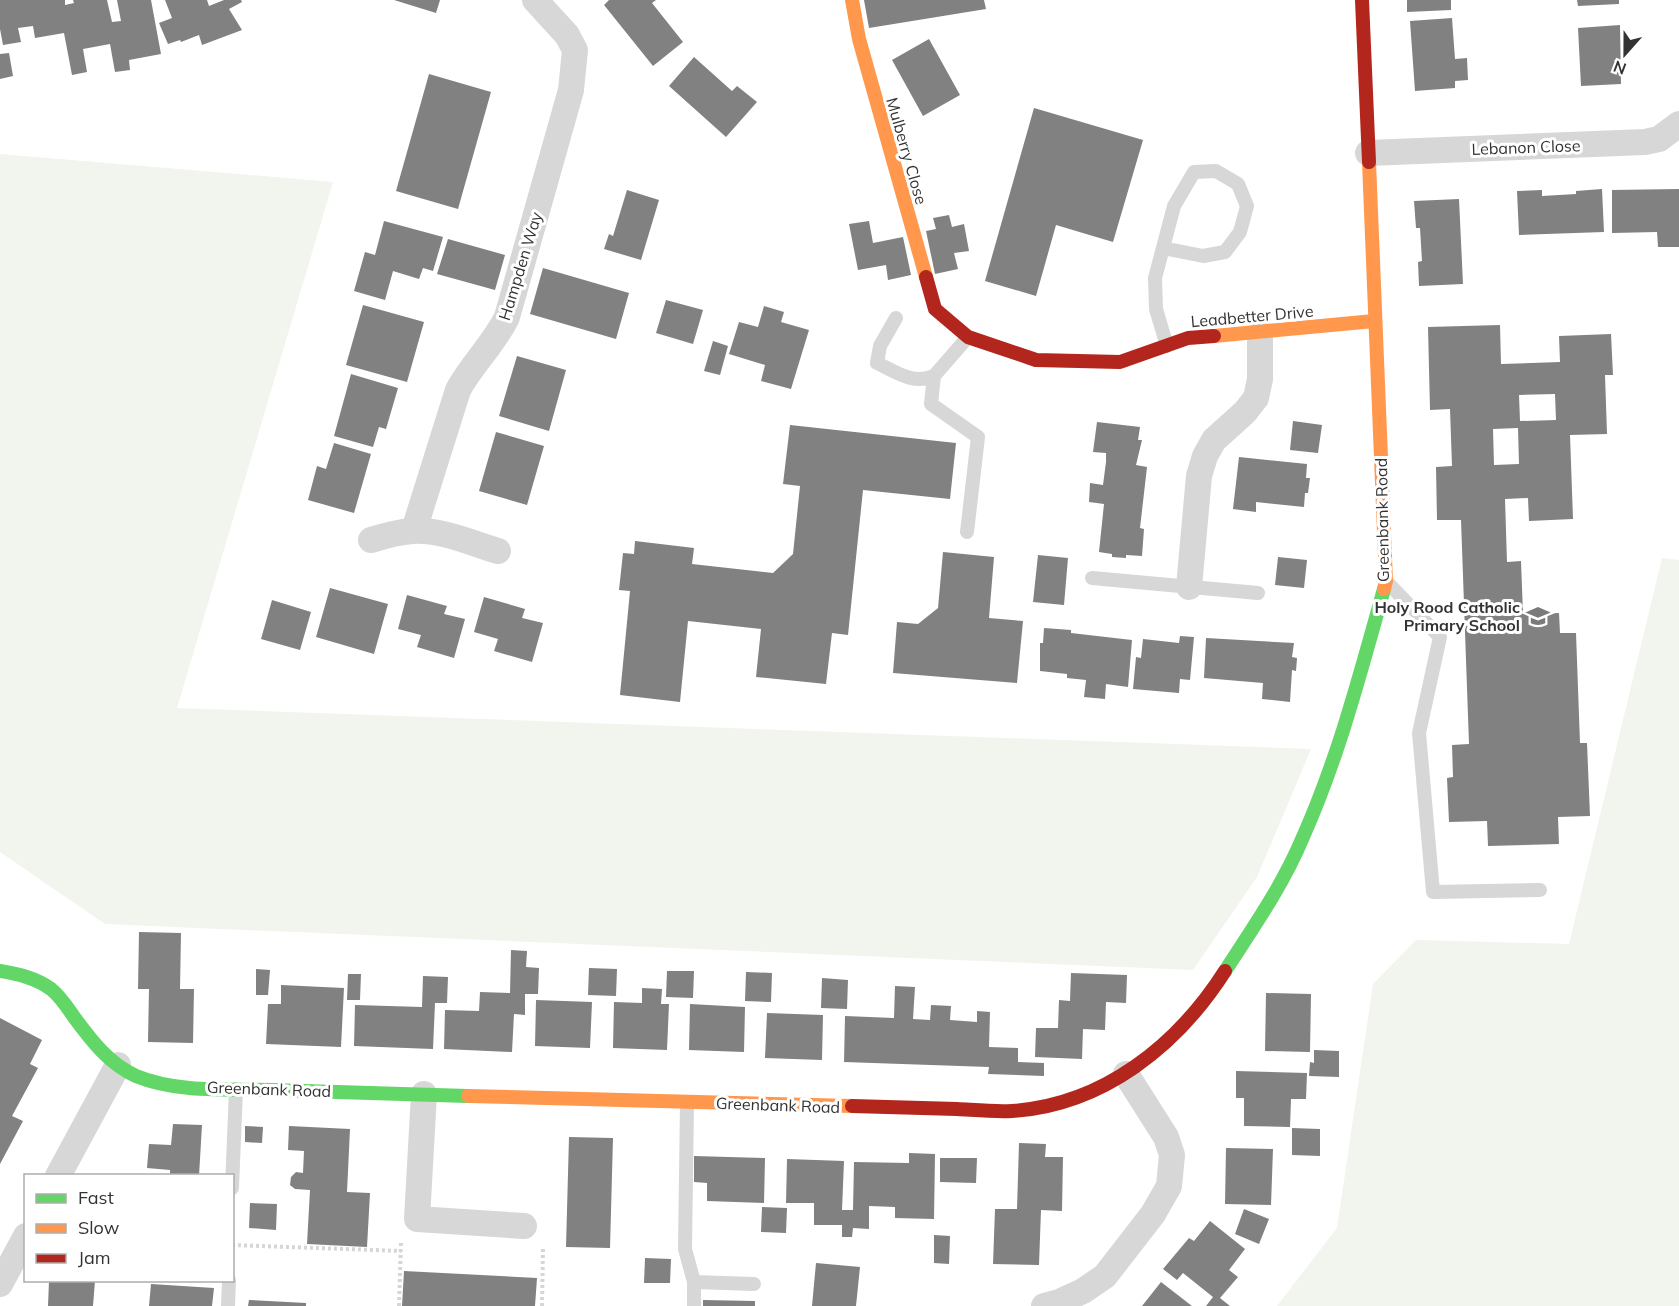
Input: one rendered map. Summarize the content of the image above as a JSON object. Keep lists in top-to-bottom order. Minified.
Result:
{"streets":{"street":["Lebanon Close","Mulberry Close","Hampden Way","Leadbetter Drive","Greenbank Road"]},"crossings":[["Lebanon Close","Greenbank Road"],["Mulberry Close","Leadbetter Drive"],["Leadbetter Drive","Greenbank Road"]],"places":{"school or university":["Holy Rood Catholic Primary School"]},"legend":["Fast","Slow","Jam"],"north":"bottom"}
